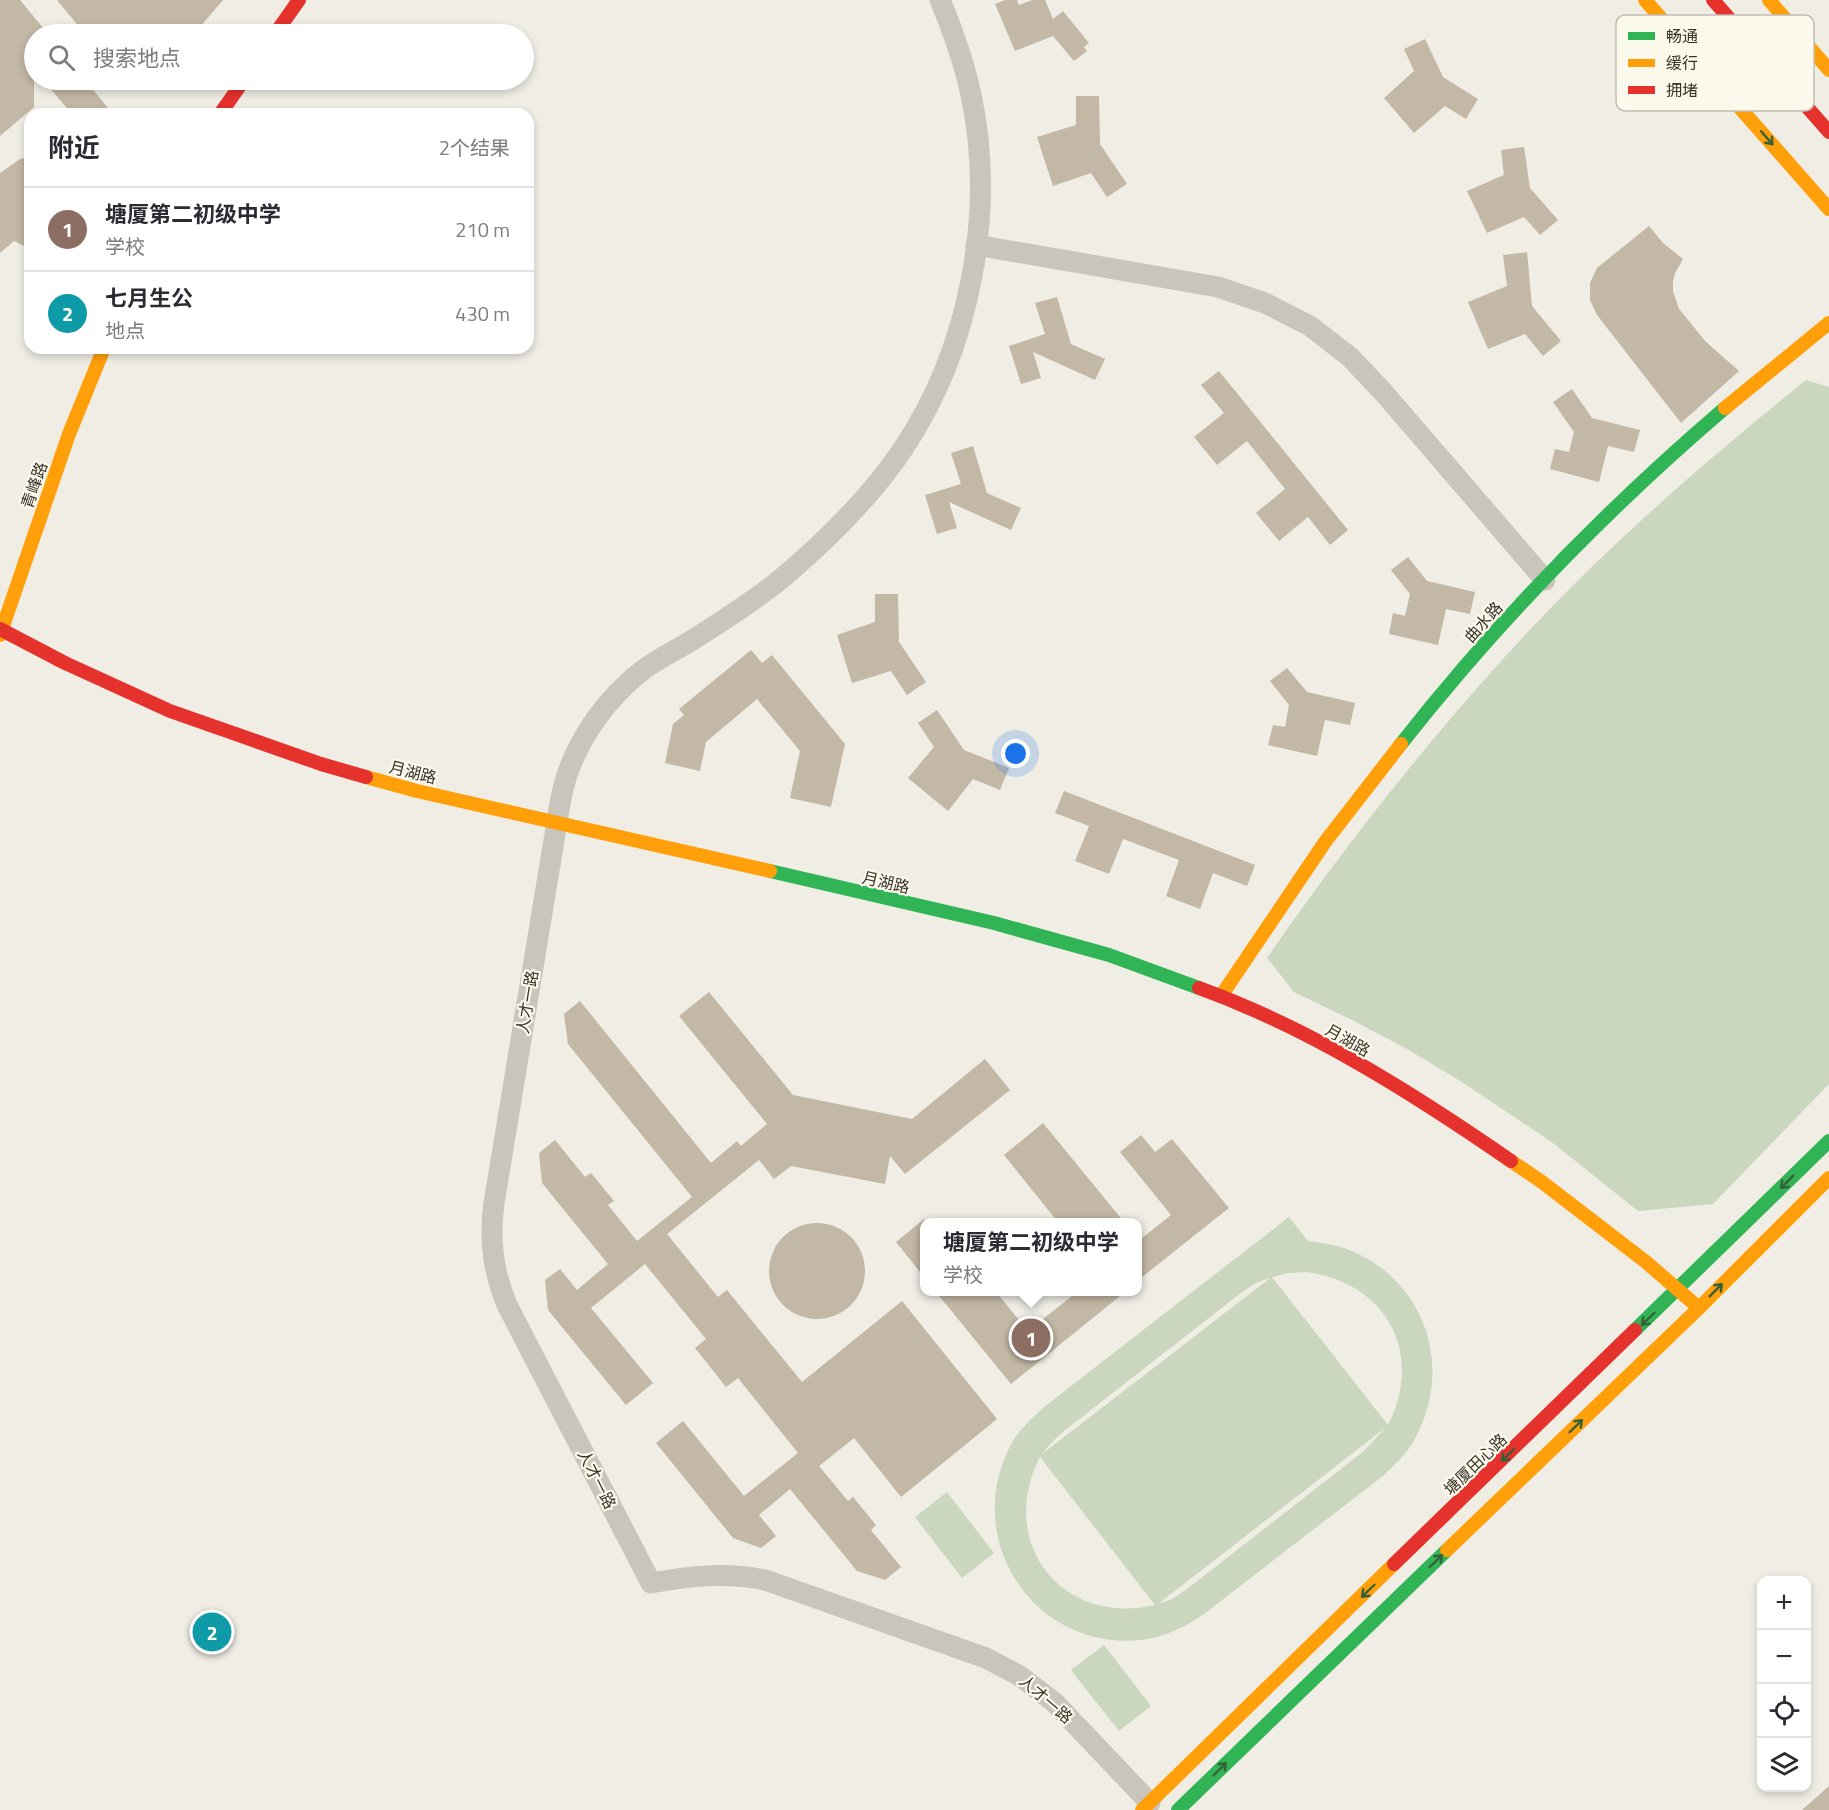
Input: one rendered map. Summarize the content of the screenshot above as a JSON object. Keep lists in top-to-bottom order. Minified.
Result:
{"streets":{"street":["青峰路","曲水路","月湖路","人才一路","塘厦田心路"]},"crossings":[["青峰路","月湖路"],["曲水路","月湖路"],["月湖路","人才一路"],["月湖路","塘厦田心路"],["人才一路","塘厦田心路"]],"legend":["畅通","缓行","拥堵"],"page":{"search":"搜索地点","heading":["附近","2个结果"],"list":[{"mark":"1","name":"塘厦第二初级中学","note":"学校","value":"210 m"},{"mark":"2","name":"七月生公","note":"地点","value":"430 m"}],"popup":["塘厦第二初级中学","学校"],"pins":["1","2"],"map_buttons":["+","−"]}}
